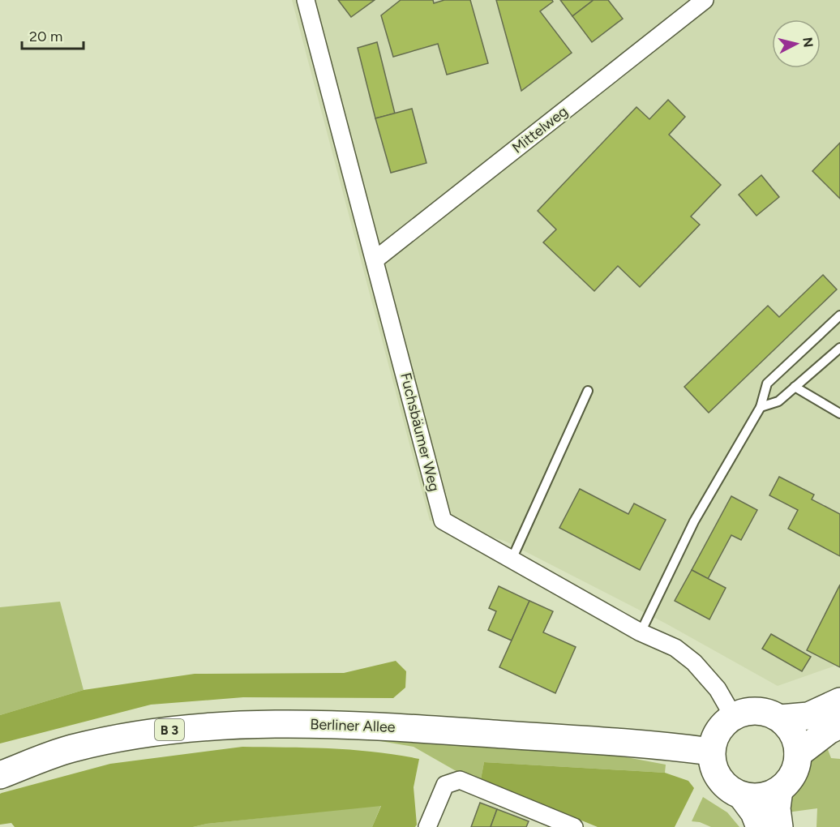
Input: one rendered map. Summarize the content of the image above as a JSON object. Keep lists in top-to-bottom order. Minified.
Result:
{"streets":{"main road":["Berliner Allee","B 3"],"street":["Mittelweg","Fuchsbäumer Weg"]},"crossings":[["Mittelweg","Fuchsbäumer Weg"],["Fuchsbäumer Weg","Berliner Allee"]],"scale_bar":"20 m","north":"right"}
